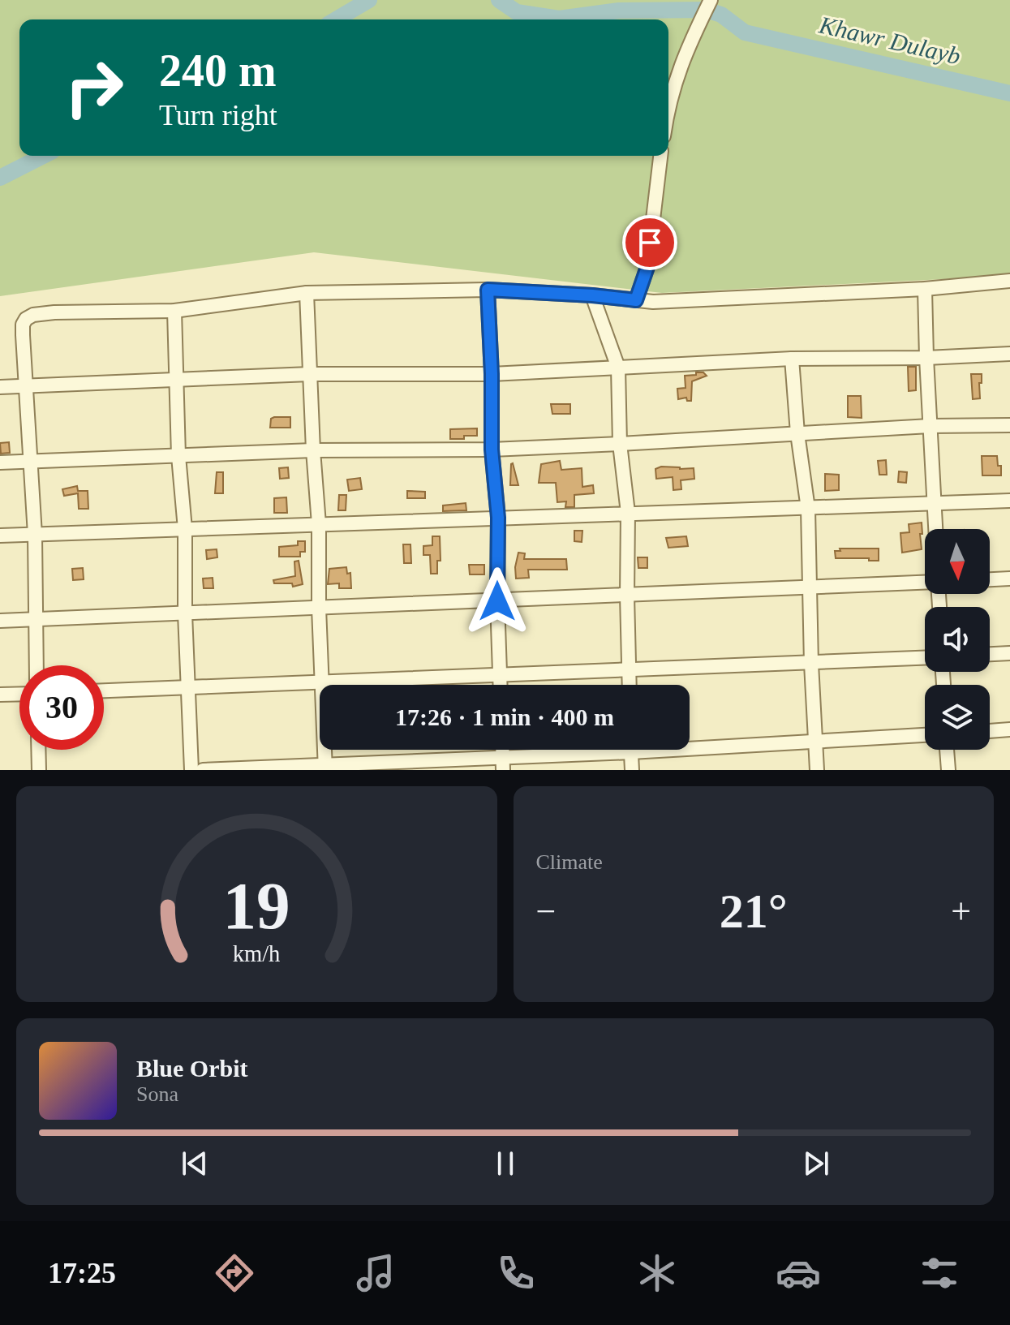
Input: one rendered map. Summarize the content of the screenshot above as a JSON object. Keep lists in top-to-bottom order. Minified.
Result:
{"water":["Khawr Dulayb"],"north":"bottom","page":{"turn":["240 m","Turn right"],"limit":"30","trip":"17:26 · 1 min · 400 m","tile":"Climate","heat":["−","21°","+"],"song":["Blue Orbit","Sona"],"tabs":"17:25","gauge":["19","km/h"]}}
